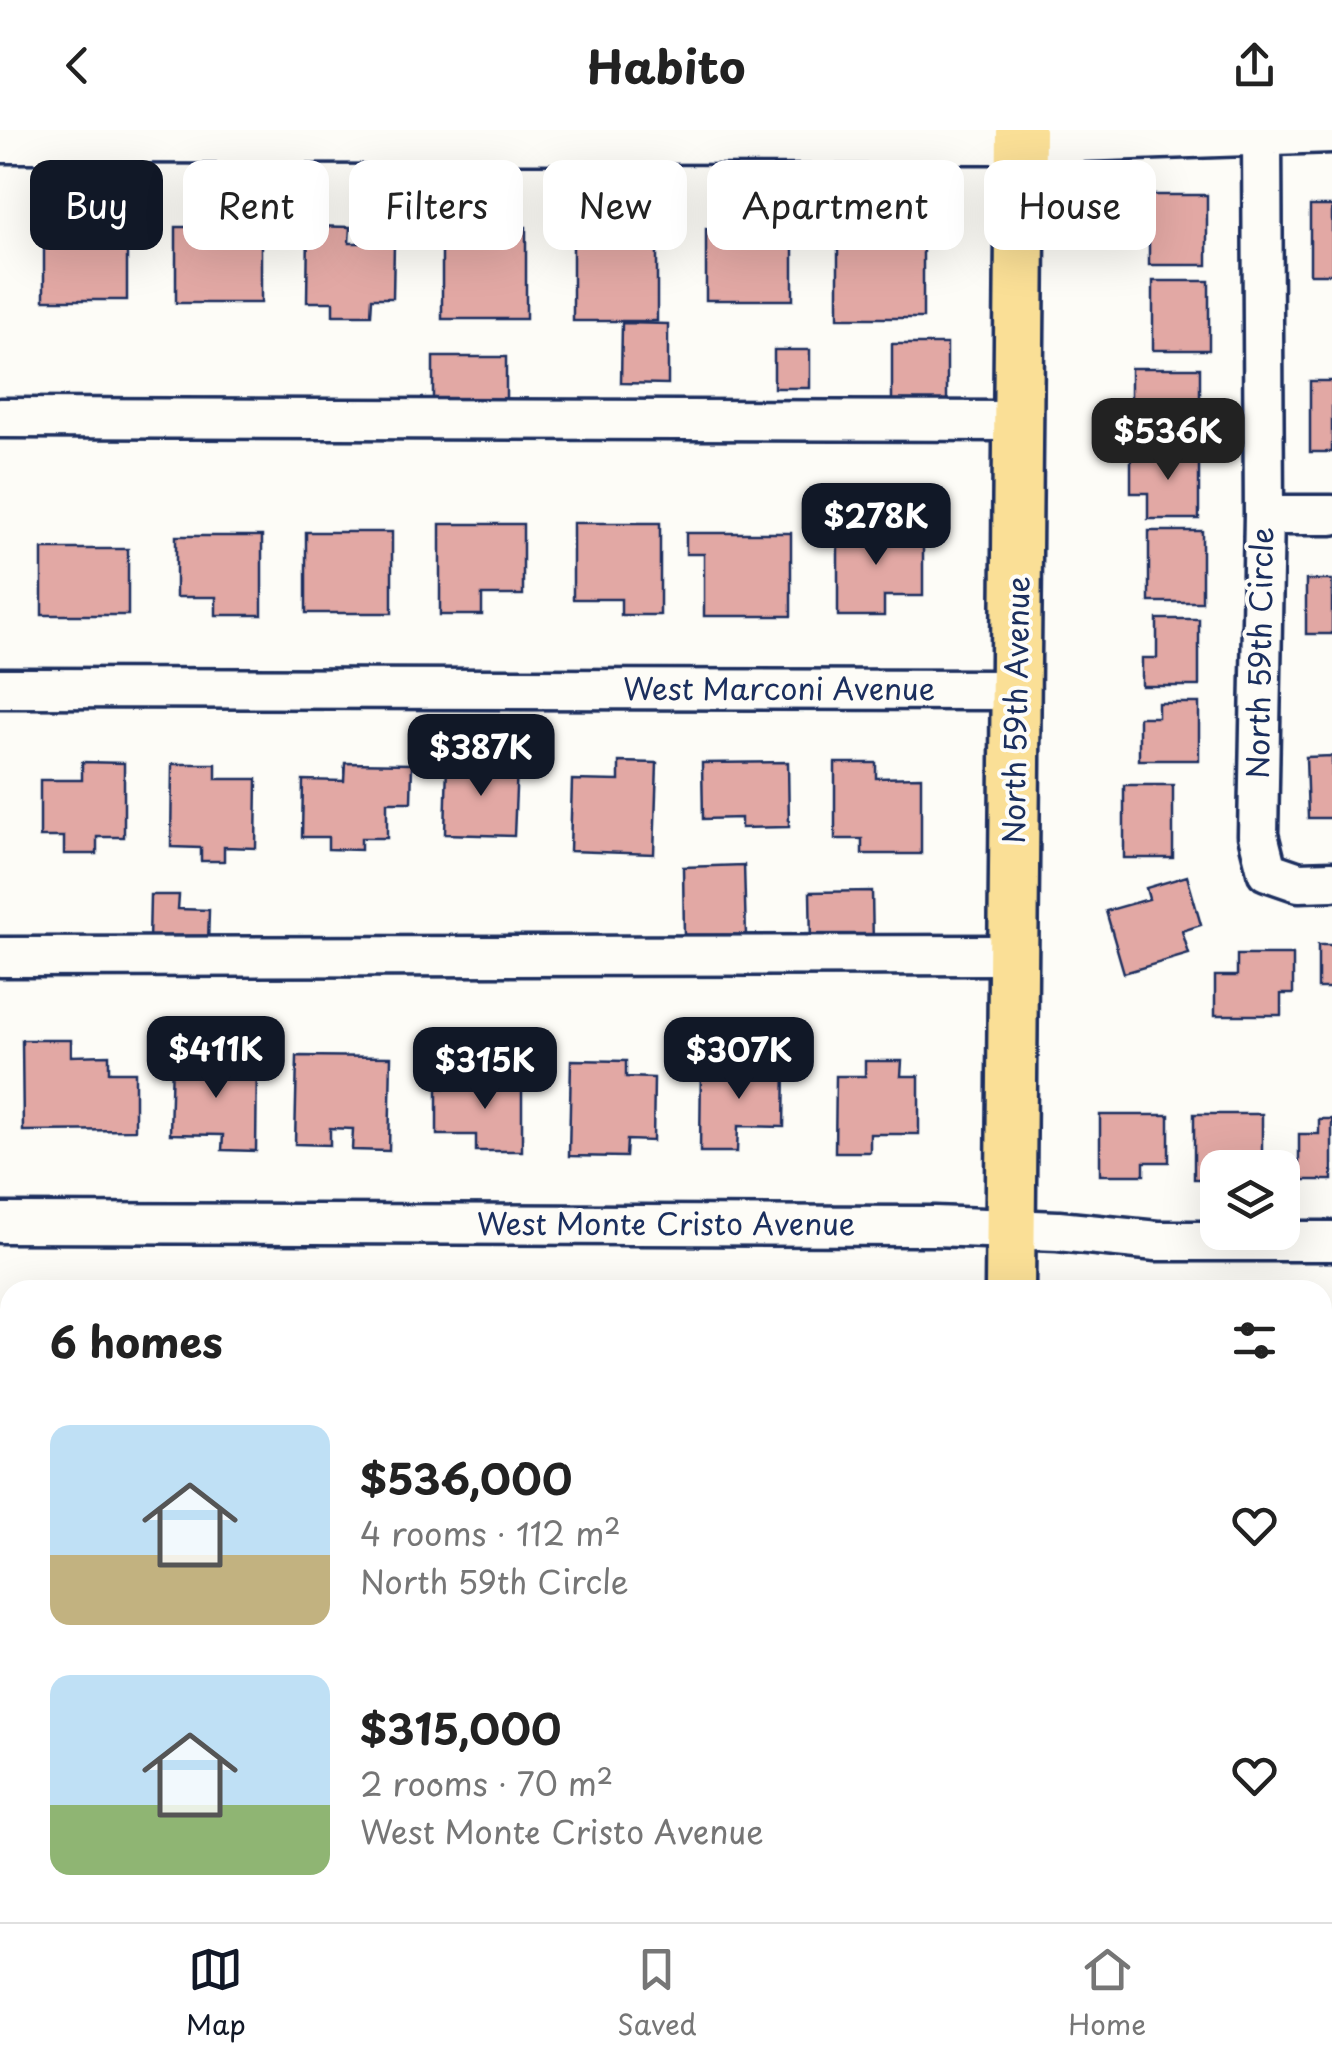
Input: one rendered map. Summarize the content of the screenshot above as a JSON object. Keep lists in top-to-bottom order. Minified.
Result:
{"streets":{"main road":["North 59th Avenue"],"street":["North 59th Circle","West Marconi Avenue","West Monte Cristo Avenue"]},"crossings":[["West Marconi Avenue","North 59th Avenue"],["North 59th Avenue","West Monte Cristo Avenue"]],"page":{"header":"Habito","chip":["Buy","Rent","Filters","New","Apartment","House"],"price":["$536K","$278K","$387K","$411K","$307K","$315K"],"heading":"6 homes","list":[{"name":"$536,000","note":"4 rooms · 112 m² · North 59th Circle"},{"name":"$315,000","note":"2 rooms · 70 m² · West Monte Cristo Avenue"}],"tabs":["Map","Saved","Home"]}}
